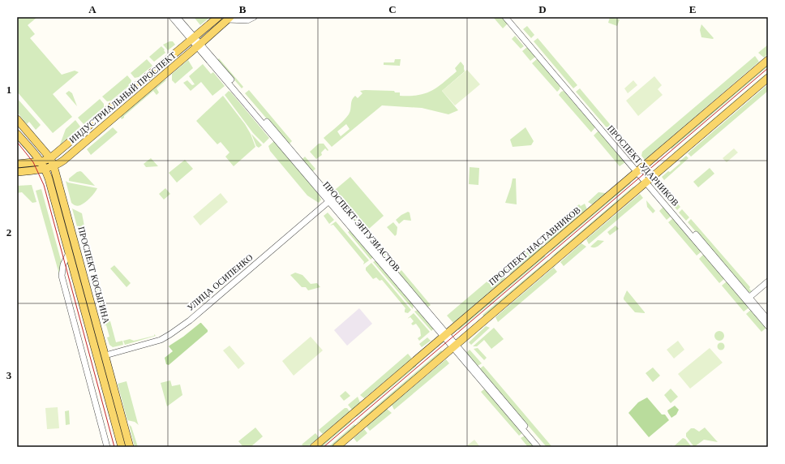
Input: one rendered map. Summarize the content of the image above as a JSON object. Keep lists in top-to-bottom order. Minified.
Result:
{"streets":{"main road":["ИНДУСТРИАЛЬНЫЙ ПРОСПЕКТ","ПРОСПЕКТ НАСТАВНИКОВ","ПРОСПЕКТ КОСЫГИНА"],"street":["ПРОСПЕКТ УДАРНИКОВ","ПРОСПЕКТ ЭНТУЗИАСТОВ","УЛИЦА ОСИПЕНКО"]},"crossings":[["ИНДУСТРИАЛЬНЫЙ ПРОСПЕКТ","ПРОСПЕКТ ЭНТУЗИАСТОВ"],["ИНДУСТРИАЛЬНЫЙ ПРОСПЕКТ","ПРОСПЕКТ КОСЫГИНА"],["ПРОСПЕКТ УДАРНИКОВ","ПРОСПЕКТ НАСТАВНИКОВ"],["ПРОСПЕКТ ЭНТУЗИАСТОВ","ПРОСПЕКТ НАСТАВНИКОВ"],["ПРОСПЕКТ ЭНТУЗИАСТОВ","УЛИЦА ОСИПЕНКО"],["ПРОСПЕКТ КОСЫГИНА","УЛИЦА ОСИПЕНКО"]],"grid":{"columns":["A","B","C","D","E"],"rows":["1","2","3"]}}
